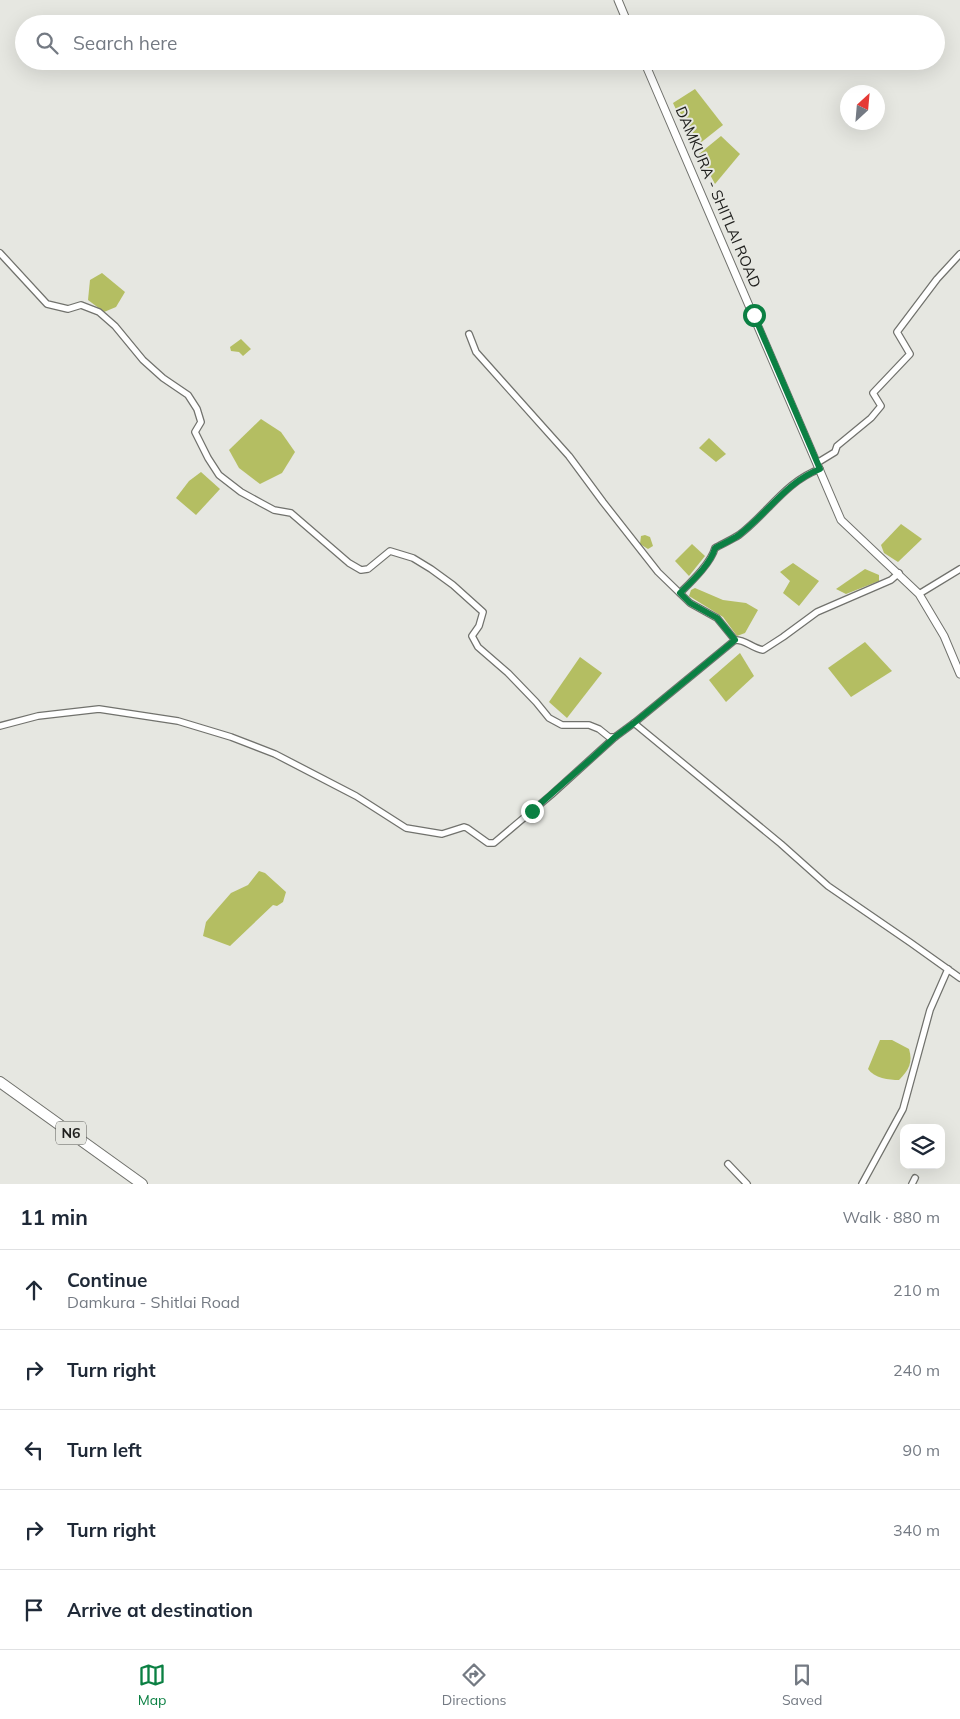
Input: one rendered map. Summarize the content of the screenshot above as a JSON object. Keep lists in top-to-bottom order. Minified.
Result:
{"streets":{"highway":["N6"],"street":["DAMKURA - SHITLAI ROAD"]},"north":"top right","page":{"search":"Search here","heading":["11 min","Walk · 880 m"],"list":[["Continue","Damkura - Shitlai Road","210 m"],["Turn right","240 m"],["Turn left","90 m"],["Turn right","340 m"],"Arrive at destination"],"nav":["Map","Directions","Saved"]}}
